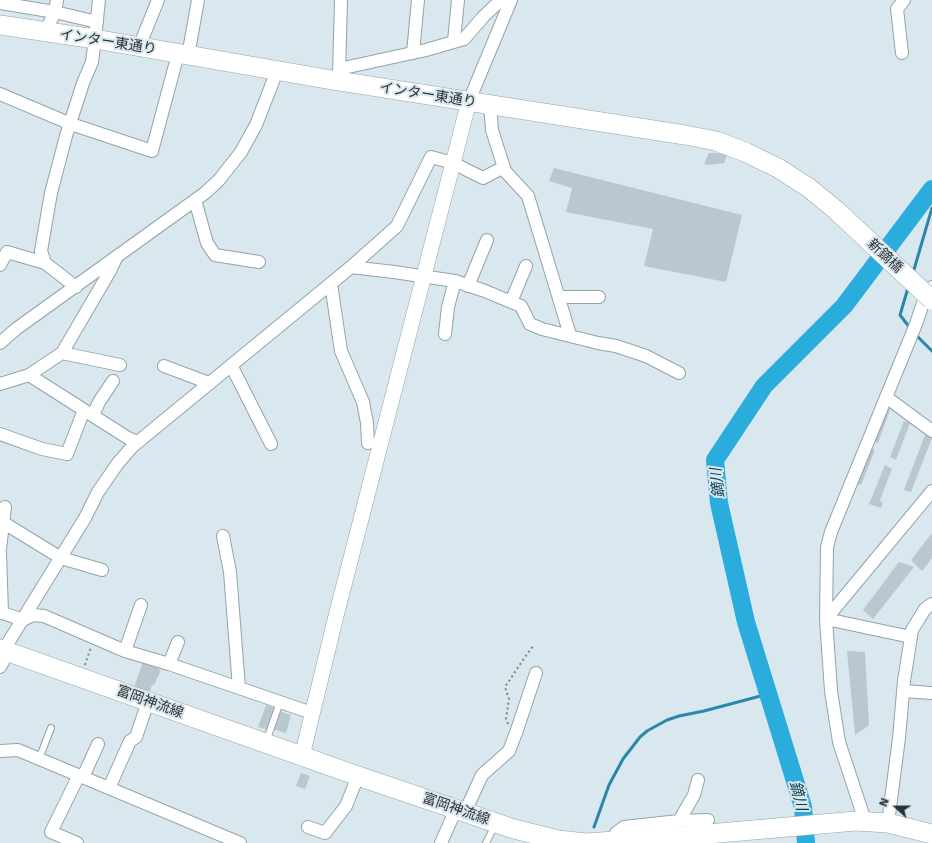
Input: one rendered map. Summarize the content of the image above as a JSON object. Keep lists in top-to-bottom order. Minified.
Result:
{"streets":{"main road":["インター東通り","新鏑橋","富岡神流線"]},"crossings":[["インター東通り","新鏑橋"]],"water":["鏑川"],"north":"left"}
